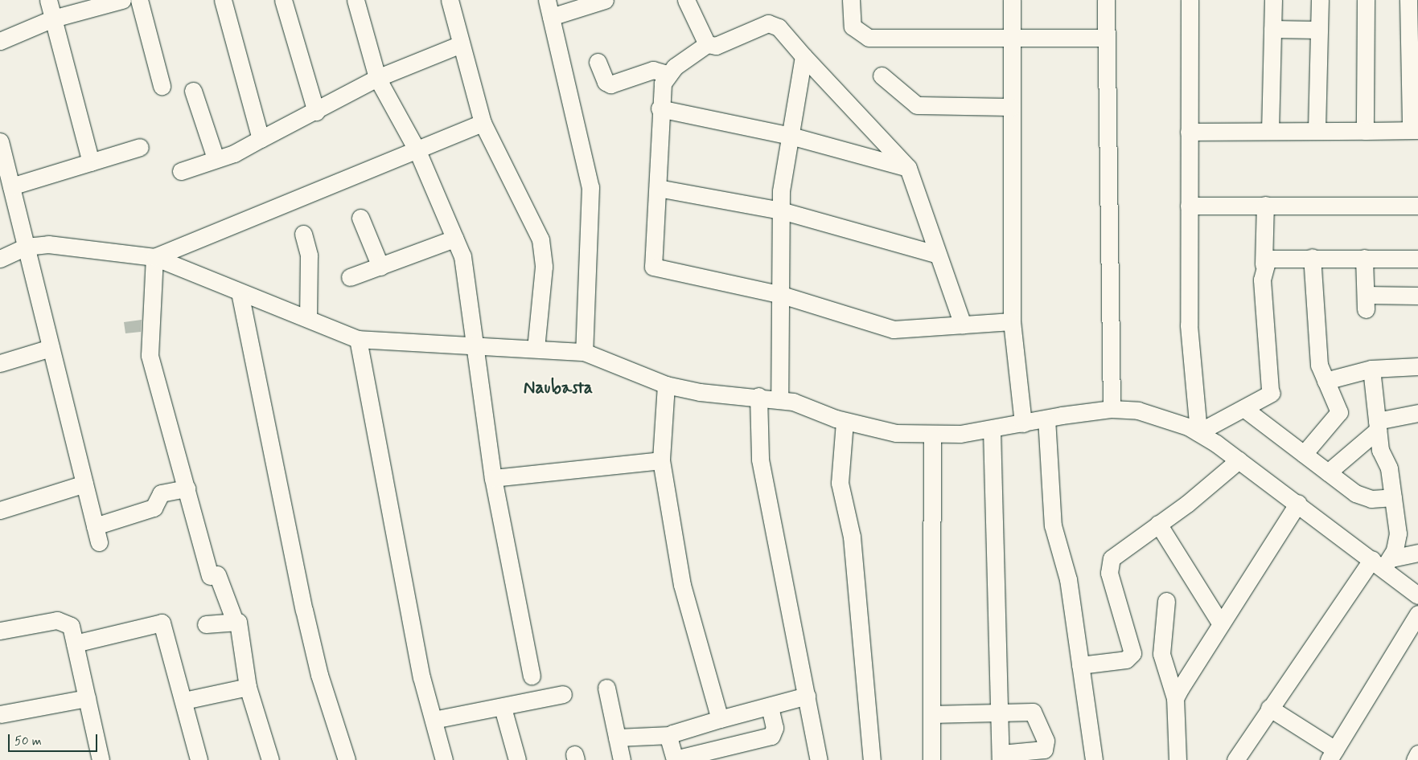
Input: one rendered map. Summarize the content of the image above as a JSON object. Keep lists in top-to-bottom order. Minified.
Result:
{"districts":["Naubasta"],"scale_bar":"50 m"}
